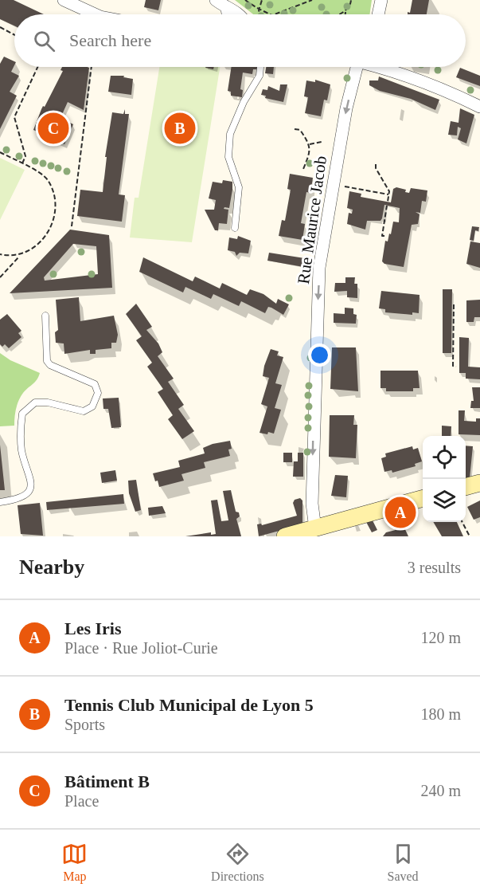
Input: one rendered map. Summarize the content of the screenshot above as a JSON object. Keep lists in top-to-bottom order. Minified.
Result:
{"streets":{"street":["Rue Maurice Jacob"]},"one_way":["Rue Maurice Jacob"],"page":{"search":"Search here","pins":["B","C","A"],"heading":["Nearby","3 results"],"list":[{"mark":"A","name":"Les Iris","note":"Place · Rue Joliot-Curie","value":"120 m"},{"mark":"B","name":"Tennis Club Municipal de Lyon 5","note":"Sports","value":"180 m"},{"mark":"C","name":"Bâtiment B","note":"Place","value":"240 m"}],"nav":["Map","Directions","Saved"]}}
